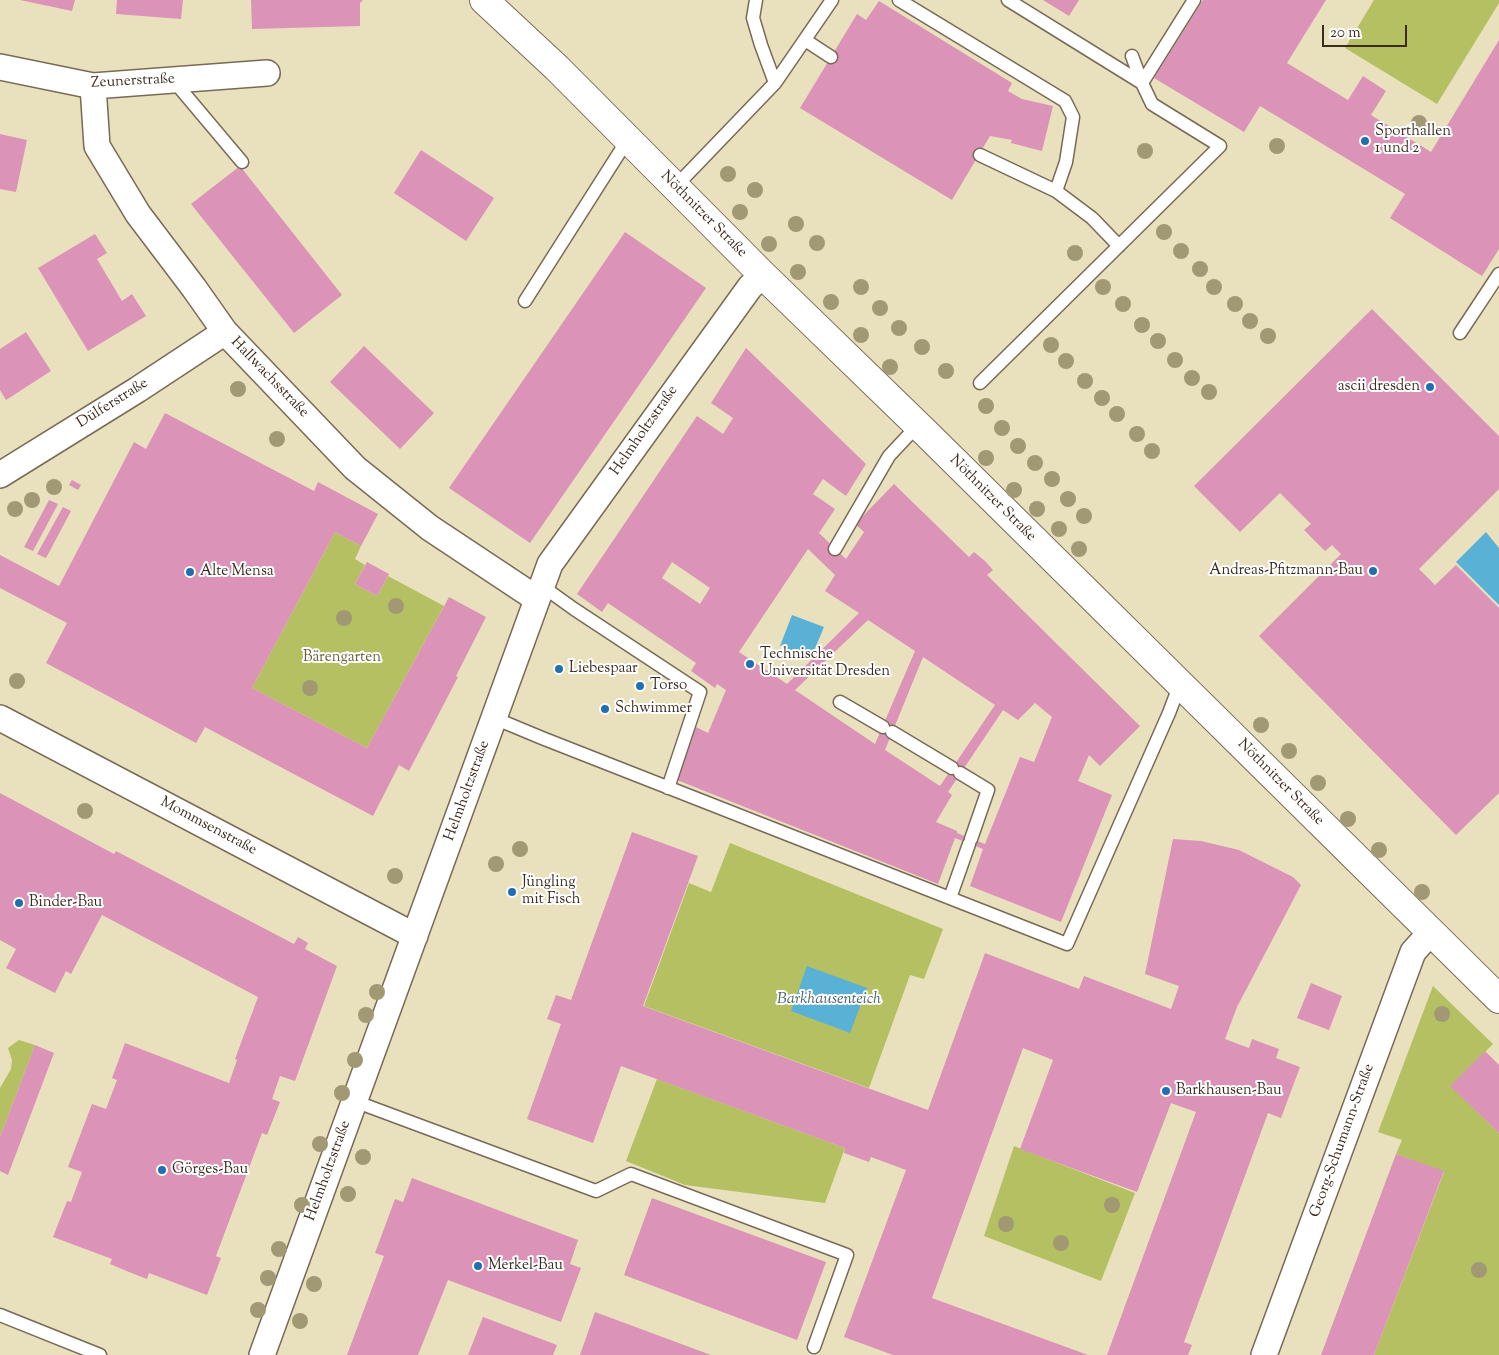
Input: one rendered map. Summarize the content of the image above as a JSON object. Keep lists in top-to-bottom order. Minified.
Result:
{"streets":{"street":["Zeunerstraße","Nöthnitzer Straße","Hallwachsstraße","Dülferstraße","Helmholtzstraße","Mommsenstraße","Georg-Schumann-Straße"]},"crossings":[["Zeunerstraße","Hallwachsstraße"],["Nöthnitzer Straße","Helmholtzstraße"],["Nöthnitzer Straße","Georg-Schumann-Straße"],["Hallwachsstraße","Dülferstraße"],["Hallwachsstraße","Helmholtzstraße"],["Helmholtzstraße","Mommsenstraße"]],"water":["Barkhausenteich"],"parks":["Bärengarten"],"places":["Sporthallen 1 und 2","ascii dresden","Andreas-Pfitzmann-Bau","Alte Mensa","Technische Universität Dresden","Liebespaar","Torso","Schwimmer","Jüngling mit Fisch","Binder-Bau","Barkhausen-Bau","Görges-Bau","Merkel-Bau"],"scale_bar":"20 m"}
